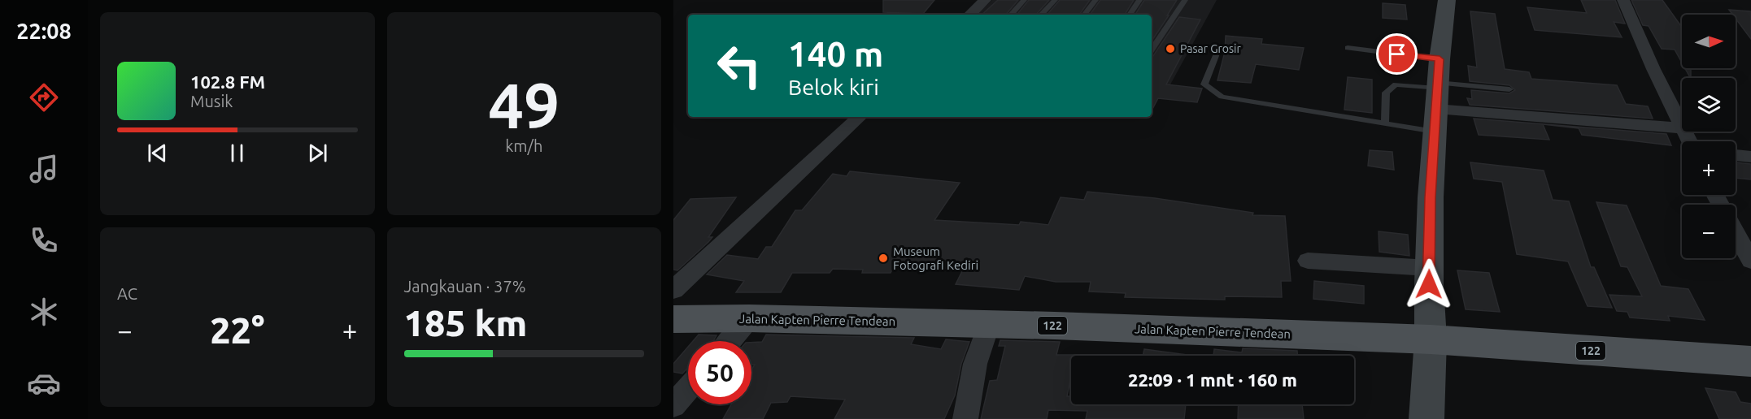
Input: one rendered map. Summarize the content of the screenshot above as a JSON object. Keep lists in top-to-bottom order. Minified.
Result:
{"streets":{"main road":["Jalan Kapten Pierre Tendean","122"]},"places":["Pasar Grosir","Museum Fotografi Kediri"],"north":"right","page":{"tabs":"22:08","tile":[["49","km/h"],"AC",["Jangkauan · 37%","185 km"]],"map_buttons":["+","−"],"turn":["140 m","Belok kiri"],"song":["102.8 FM","Musik"],"heat":["−","22°","+"],"limit":"50","trip":"22:09 · 1 mnt · 160 m"}}
